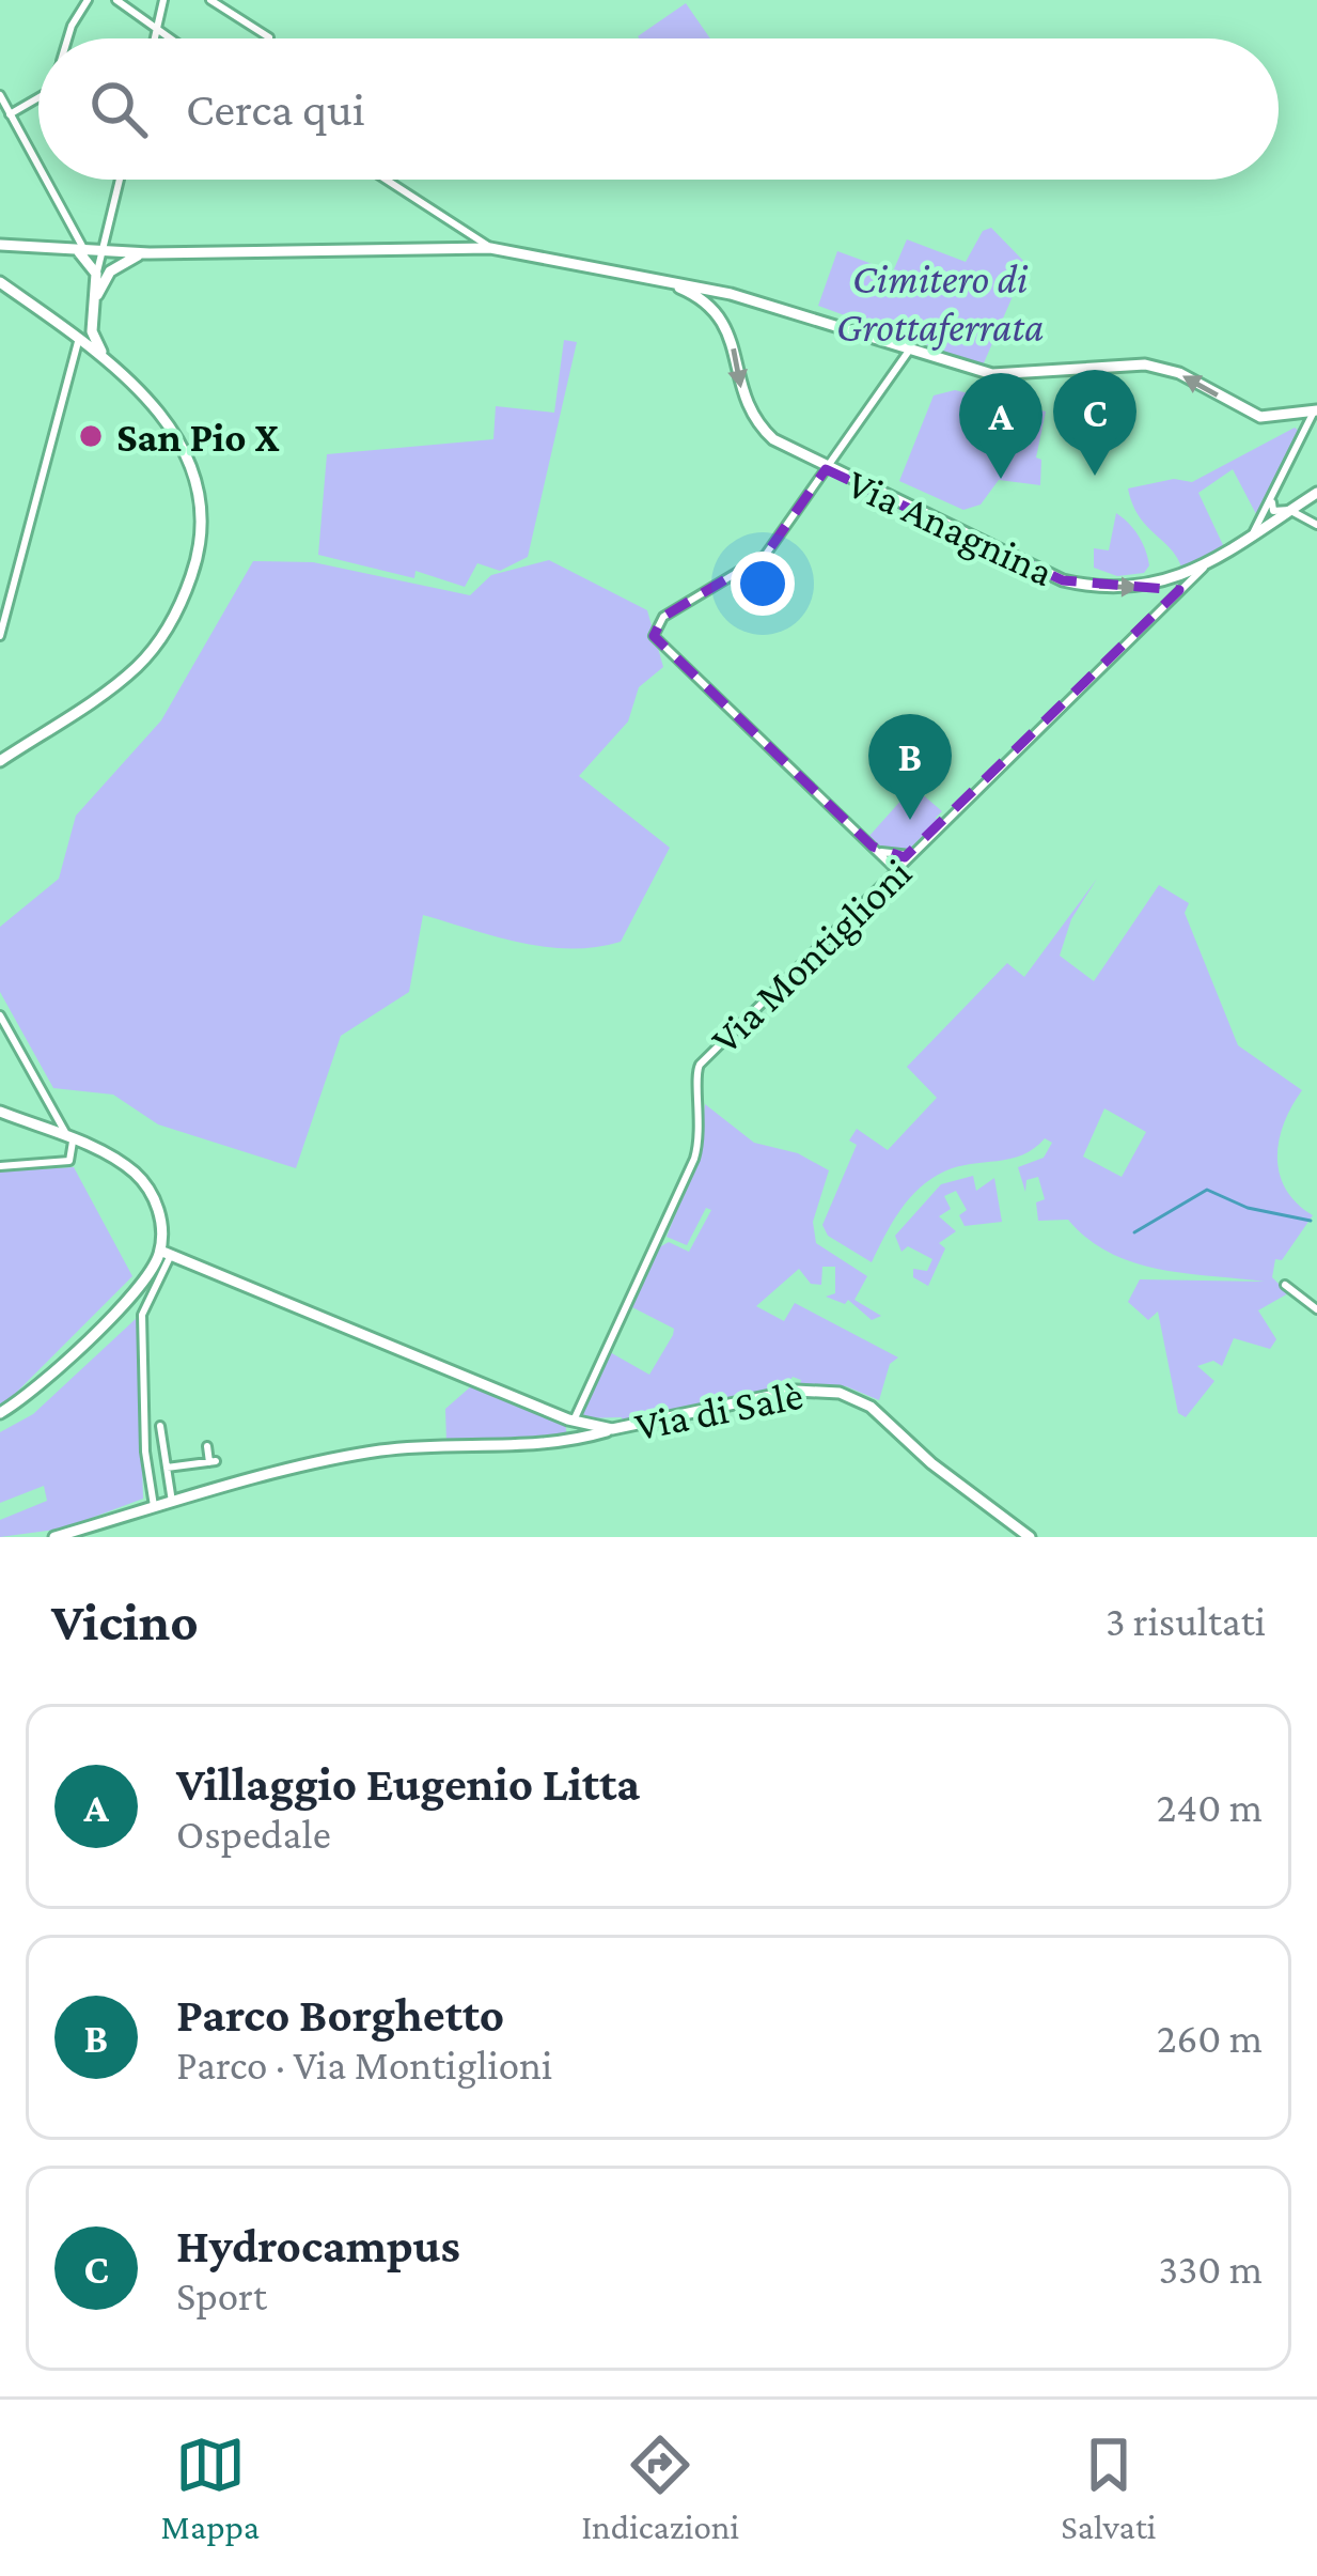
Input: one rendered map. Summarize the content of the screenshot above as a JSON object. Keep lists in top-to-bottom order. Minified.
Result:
{"streets":{"main road":["Via Anagnina","Via di Salè"],"street":["Via Montiglioni"]},"crossings":[["Via Anagnina","Via Montiglioni"],["Via Montiglioni","Via di Salè"]],"one_way":["Via Anagnina"],"parks":["Cimitero di Grottaferrata"],"places":["San Pio X"],"page":{"search":"Cerca qui","pins":["C","A","B"],"heading":["Vicino","3 risultati"],"list":[{"mark":"A","name":"Villaggio Eugenio Litta","note":"Ospedale","value":"240 m"},{"mark":"B","name":"Parco Borghetto","note":"Parco · Via Montiglioni","value":"260 m"},{"mark":"C","name":"Hydrocampus","note":"Sport","value":"330 m"}],"nav":["Mappa","Indicazioni","Salvati"]}}
